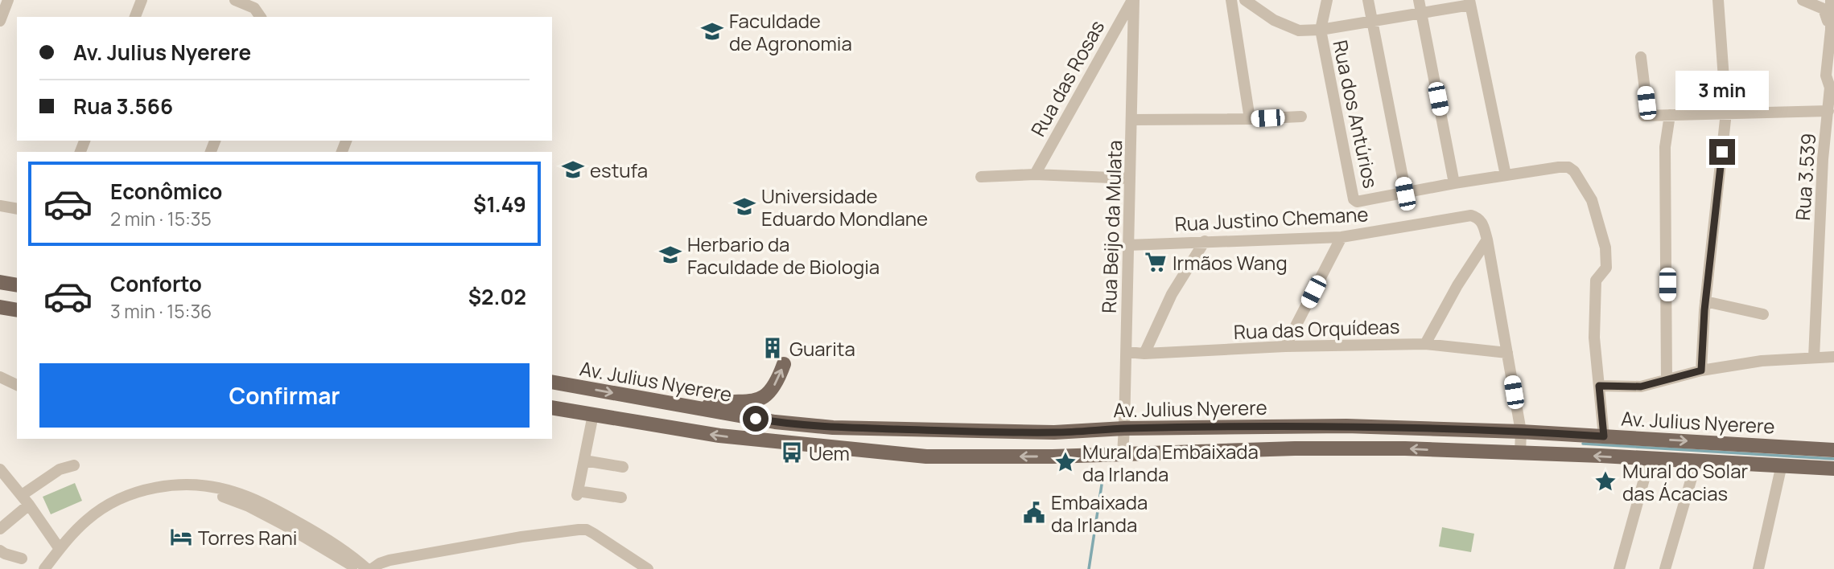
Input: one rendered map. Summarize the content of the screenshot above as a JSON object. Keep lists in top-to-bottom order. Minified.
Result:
{"streets":{"main road":["Av. Julius Nyerere"],"street":["Rua das Rosas","Rua dos Antúrios","Rua 3.539","Rua Justino Chemane","Rua Beijo da Mulata","Rua das Orquídeas"]},"crossings":[["Rua das Rosas","Rua Beijo da Mulata"],["Rua Justino Chemane","Rua Beijo da Mulata"],["Rua Justino Chemane","Rua das Orquídeas"],["Rua Justino Chemane","Av. Julius Nyerere"],["Rua Beijo da Mulata","Rua das Orquídeas"],["Rua Beijo da Mulata","Av. Julius Nyerere"]],"places":{"school or university":["Faculdade de Agronomia","estufa","Universidade Eduardo Mondlane","Herbario da Faculdade de Biologia"],"supermarket":["Irmãos Wang"],"building":["Guarita"],"bus stop":["Uem"],"place":["Mural da Embaixada da Irlanda","Mural do Solar das Ácacias"],"public building":["Embaixada da Irlanda"],"hotel":["Torres Rani"]},"page":{"banner":["Av. Julius Nyerere","Rua 3.566"],"bubble":"3 min","list":[{"name":"Econômico","note":"2 min · 15:35","value":"$1.49"},{"name":"Conforto","note":"3 min · 15:36","value":"$2.02"}],"buttons":"Confirmar"}}
